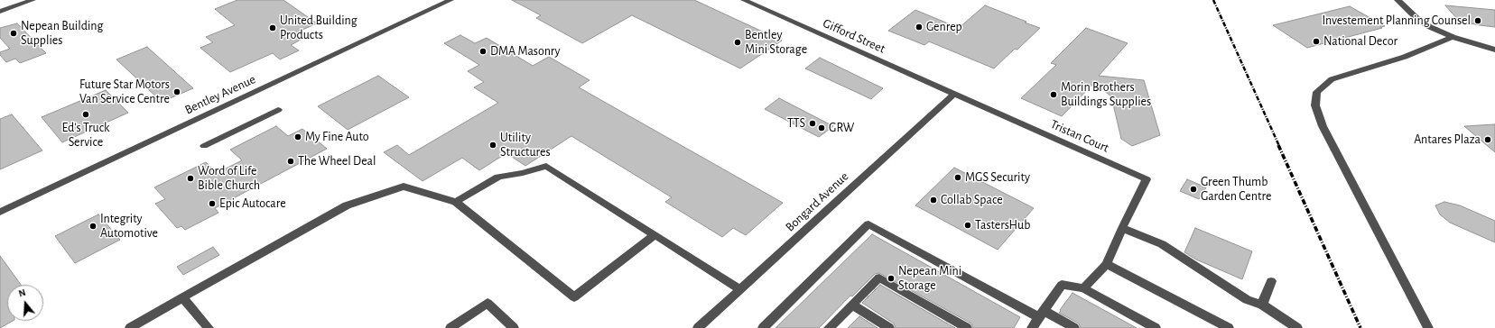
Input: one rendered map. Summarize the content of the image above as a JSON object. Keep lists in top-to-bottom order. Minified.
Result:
{"streets":{"street":["Gifford Street","Bentley Avenue","Tristan Court","Bongard Avenue"]},"crossings":[["Gifford Street","Tristan Court"],["Gifford Street","Bongard Avenue"],["Tristan Court","Bongard Avenue"]],"places":["Investement Planning Counsel","Genrep","United Building Products","Nepean Building Supplies","National Decor","Bentley Mini Storage","DMA Masonry","Future Star Motors Van Service Centre","Morin Brothers Buildings Supplies","Ed's Truck Service","TTS","GRW","My Fine Auto","Antares Plaza","Utility Structures","The Wheel Deal","MGS Security","Word of Life Bible Church","Green Thumb Garden Centre","Collab Space","Epic Autocare","TastersHub","Integrity Automotive","Nepean Mini Storage"],"north":"top"}
